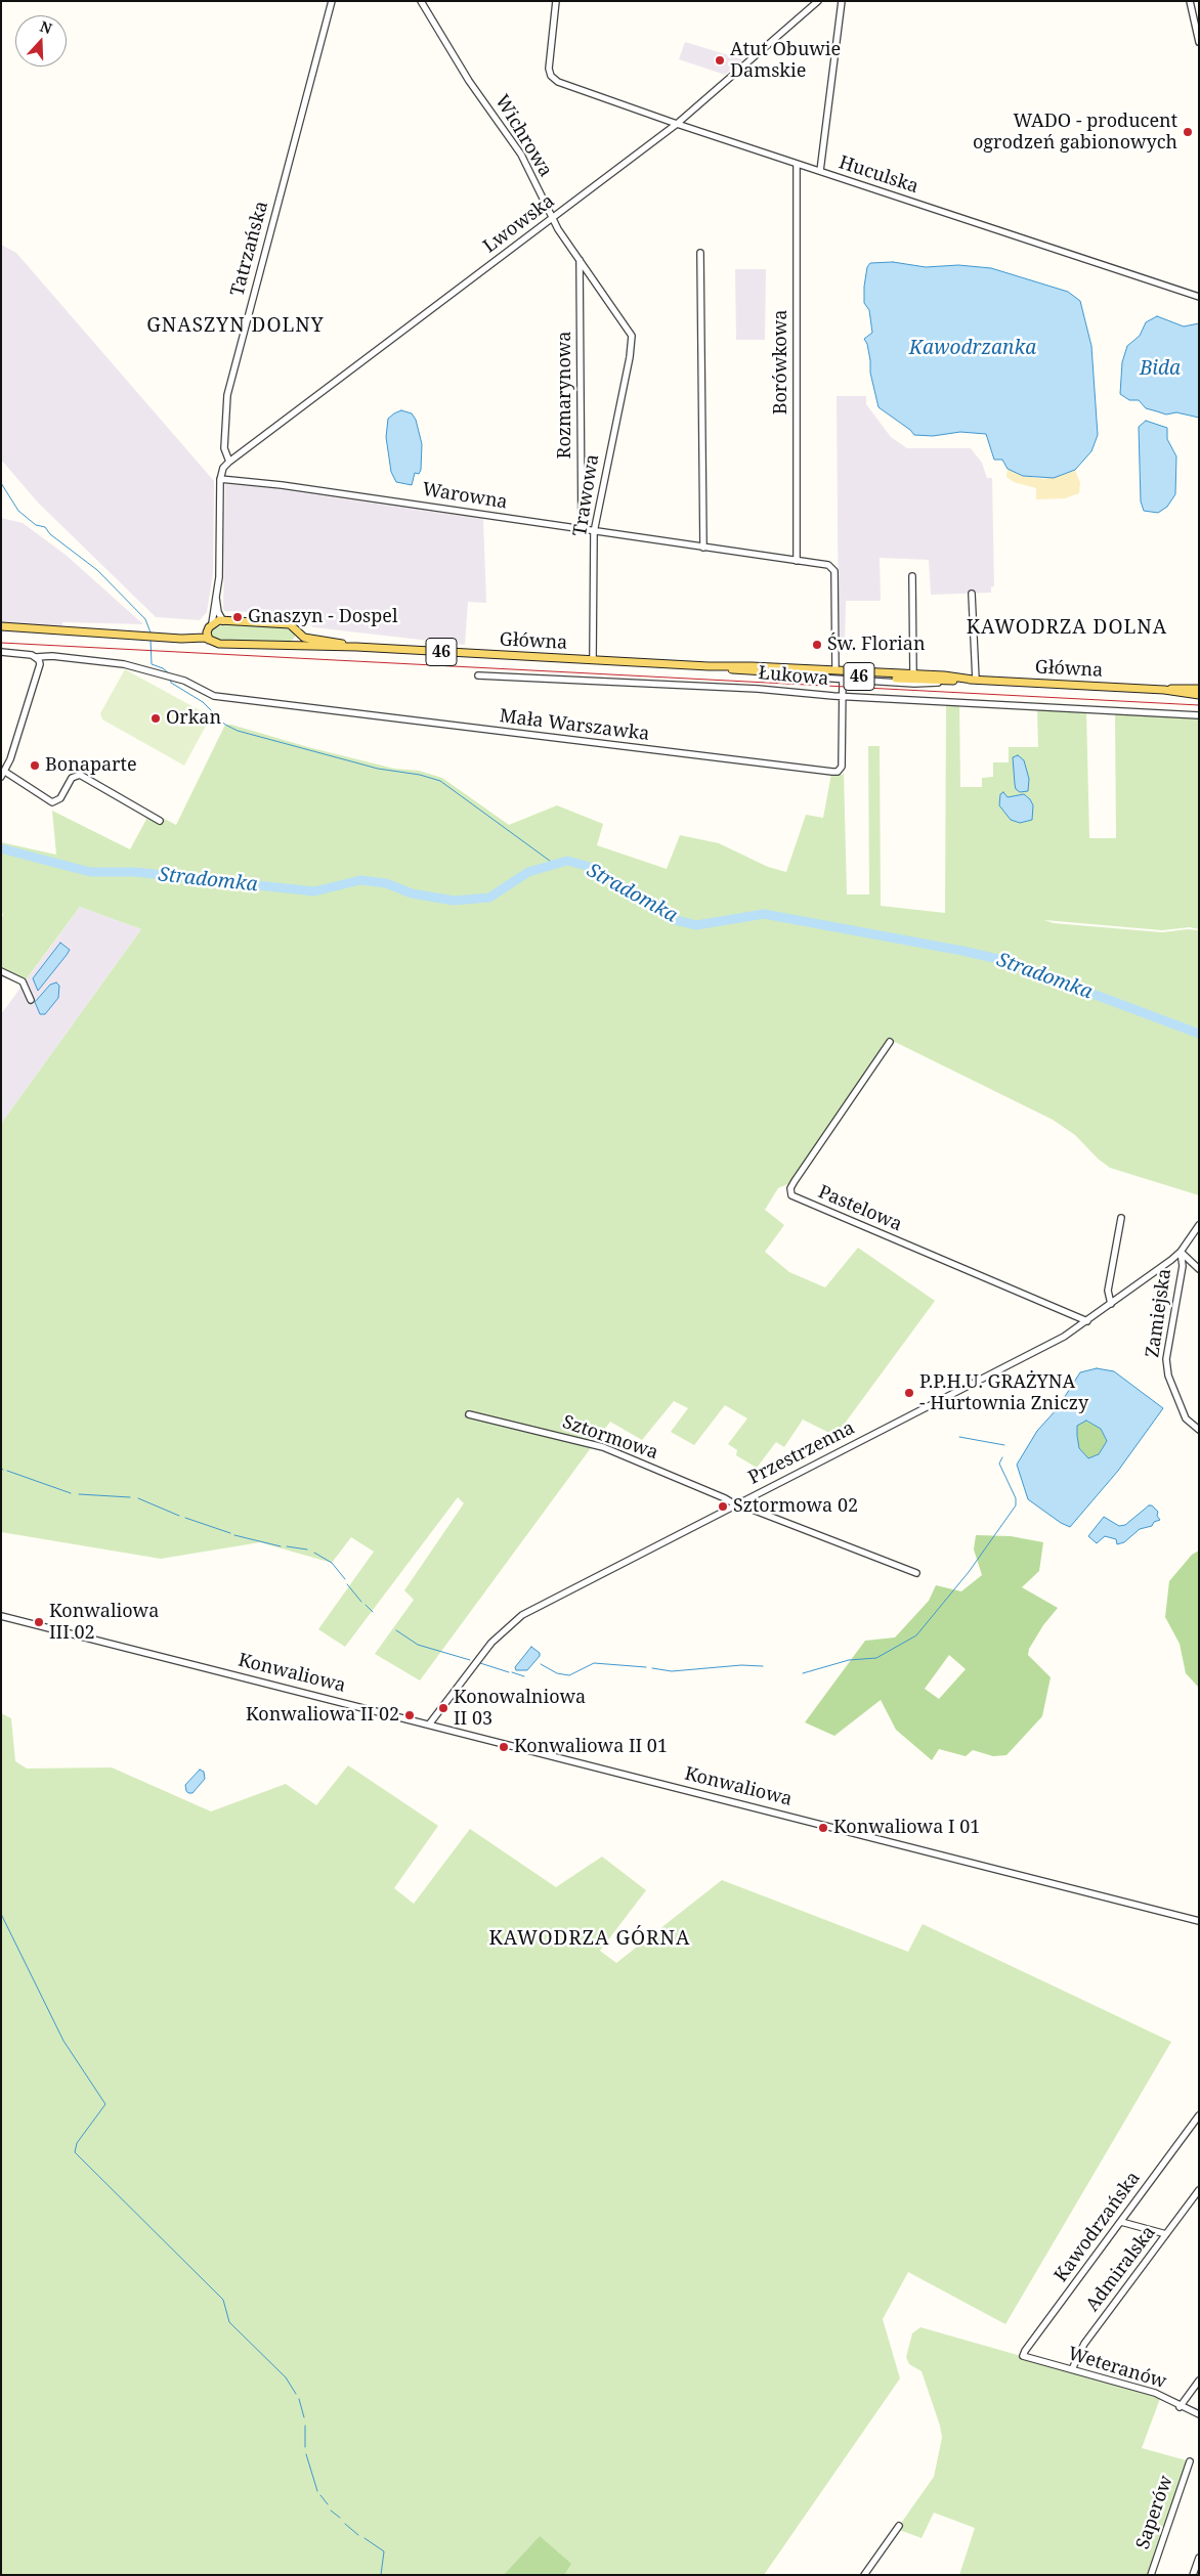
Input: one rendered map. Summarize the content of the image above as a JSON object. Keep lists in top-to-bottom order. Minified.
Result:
{"streets":{"main road":["Główna","46"],"street":["Wichrowa","Huculska","Lwowska","Tatrzańska","Borówkowa","Rozmarynowa","Trawowa","Warowna","Łukowa","Mała Warszawka","Pastelowa","Zamiejska","Sztormowa","Przestrzenna","Konwaliowa","Kawodrzańska","Admiralska","Weteranów","Saperów"]},"crossings":[["Wichrowa","Lwowska"],["Wichrowa","Rozmarynowa"],["Wichrowa","Trawowa"],["Huculska","Lwowska"],["Huculska","Borówkowa"],["Lwowska","Tatrzańska"],["Borówkowa","Warowna"],["Rozmarynowa","Warowna"],["Trawowa","Warowna"],["Trawowa","Główna"],["Warowna","Główna"],["Główna","46"],["Główna","Mała Warszawka"],["Łukowa","Mała Warszawka"],["Pastelowa","Przestrzenna"],["Zamiejska","Przestrzenna"],["Sztormowa","Przestrzenna"],["Przestrzenna","Konwaliowa"],["Kawodrzańska","Weteranów"],["Admiralska","Weteranów"]],"districts":["GNASZYN DOLNY","KAWODRZA DOLNA","KAWODRZA GÓRNA"],"water":["Kawodrzanka","Bida","Stradomka"],"places":["Atut Obuwie Damskie","WADO - producent ogrodzeń gabionowych","Gnaszyn - Dospel","Św. Florian","Orkan","Bonaparte","P.P.H.U. GRAŻYNA - Hurtownia Zniczy","Sztormowa 02","Konwaliowa III 02","Konowalniowa II 03","Konwaliowa II 02","Konwaliowa II 01","Konwaliowa I 01"],"north":"top"}
